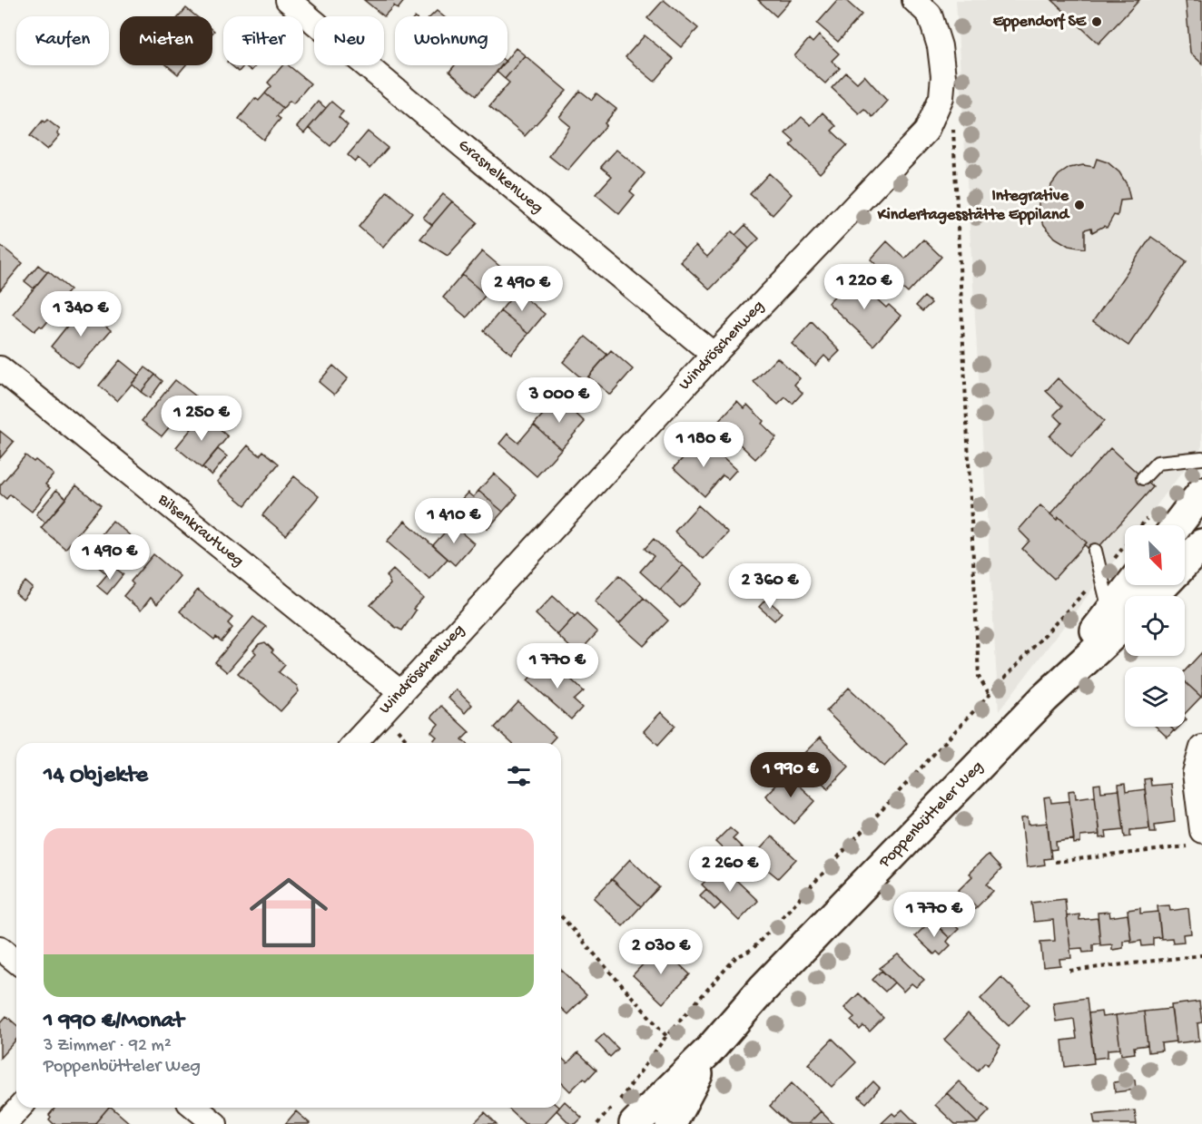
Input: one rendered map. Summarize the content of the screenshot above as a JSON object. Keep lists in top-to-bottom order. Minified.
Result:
{"streets":{"main road":["Poppenbütteler Weg"],"street":["Grasnelkenweg","Windröschenweg","Bilsenkrautweg"]},"crossings":[["Grasnelkenweg","Windröschenweg"],["Windröschenweg","Bilsenkrautweg"]],"places":["Eppendorf SE","Integrative Kindertagesstätte Eppiland"],"north":"bottom right","page":{"chip":["Kaufen","Mieten","Filter","Neu","Wohnung"],"price":["1 220 €","2 490 €","1 340 €","3 000 €","1 250 €","1 180 €","1 410 €","1 490 €","2 360 €","1 770 €","1 990 €","2 260 €","1 770 €","2 030 €"],"heading":"14 Objekte","list":[{"name":"1 990 €/Monat","note":"3 Zimmer · 92 m² · Poppenbütteler Weg"}]}}
